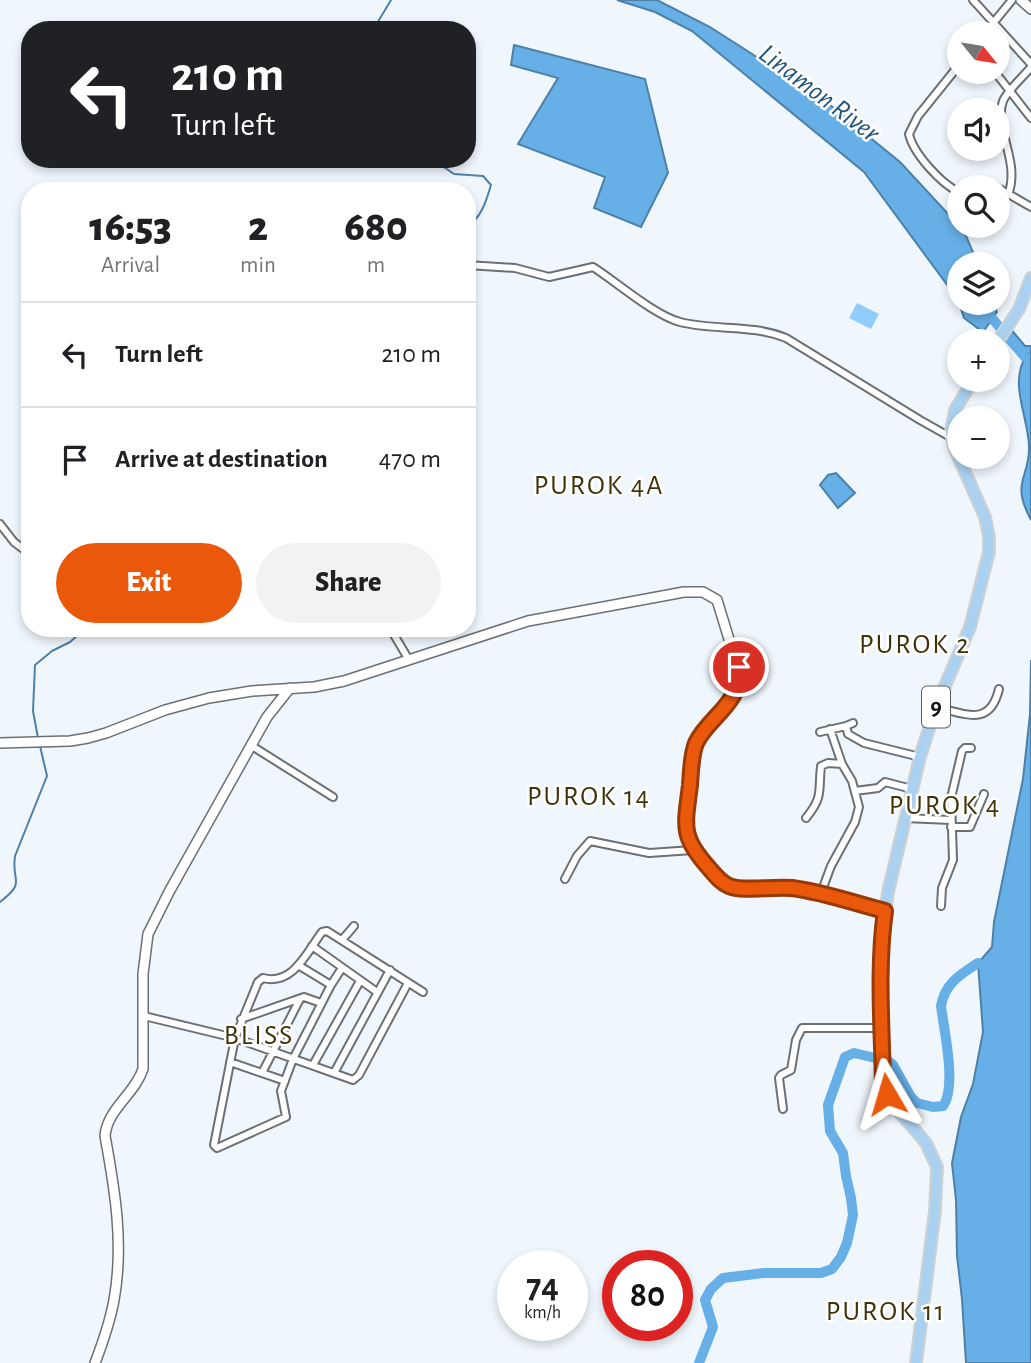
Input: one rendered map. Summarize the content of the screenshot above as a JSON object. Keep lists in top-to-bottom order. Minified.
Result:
{"streets":{"highway":["9"]},"districts":["PUROK 4A","PUROK 2","PUROK 14","PUROK 4","BLISS","PUROK 11"],"water":["Linamon River"],"north":"bottom right","page":{"map_buttons":["+","−"],"turn":["210 m","Turn left"],"eta":["16:53","Arrival","2","min","680","m"],"list":[{"name":"Turn left","value":"210 m"},{"name":"Arrive at destination","value":"470 m"}],"buttons":["Exit","Share"],"speed":"74 km/h","limit":"80"}}
